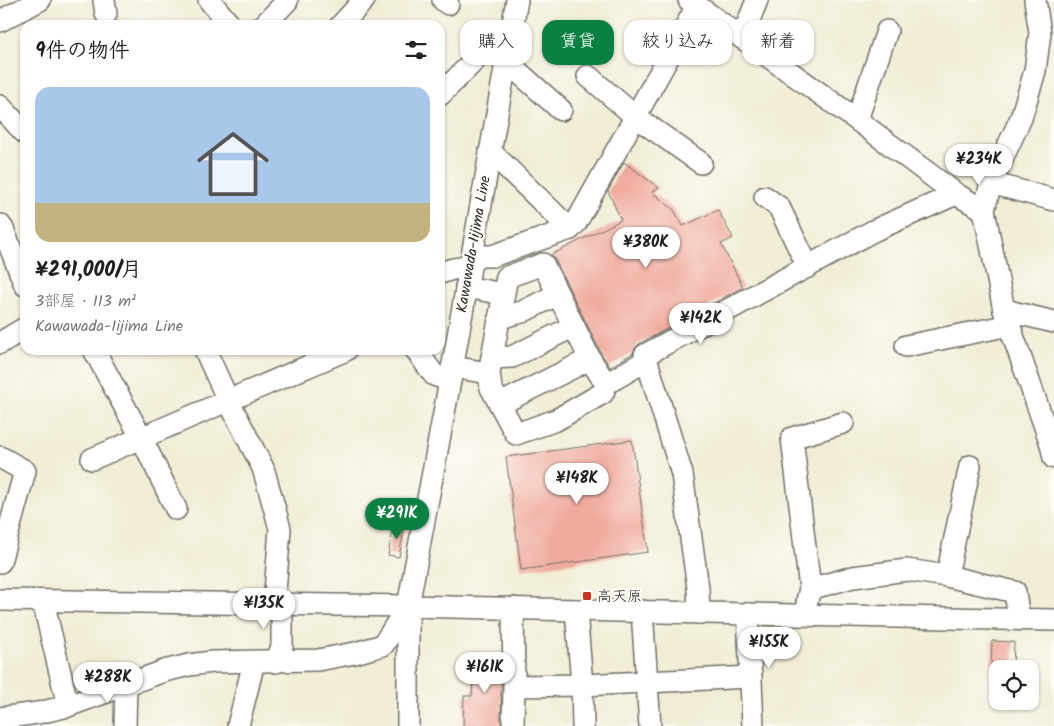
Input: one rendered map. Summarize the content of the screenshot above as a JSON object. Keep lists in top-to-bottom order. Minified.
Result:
{"streets":{"street":["Kawawada-Iijima Line"]},"places":{"transit":["高天原"]},"page":{"chip":["購入","賃貸","絞り込み","新着"],"heading":"9件の物件","list":[{"name":"¥291,000/月","note":"3部屋 · 113 m² · Kawawada-Iijima Line"}],"price":["¥234K","¥380K","¥142K","¥148K","¥291K","¥135K","¥155K","¥161K","¥288K"]}}
